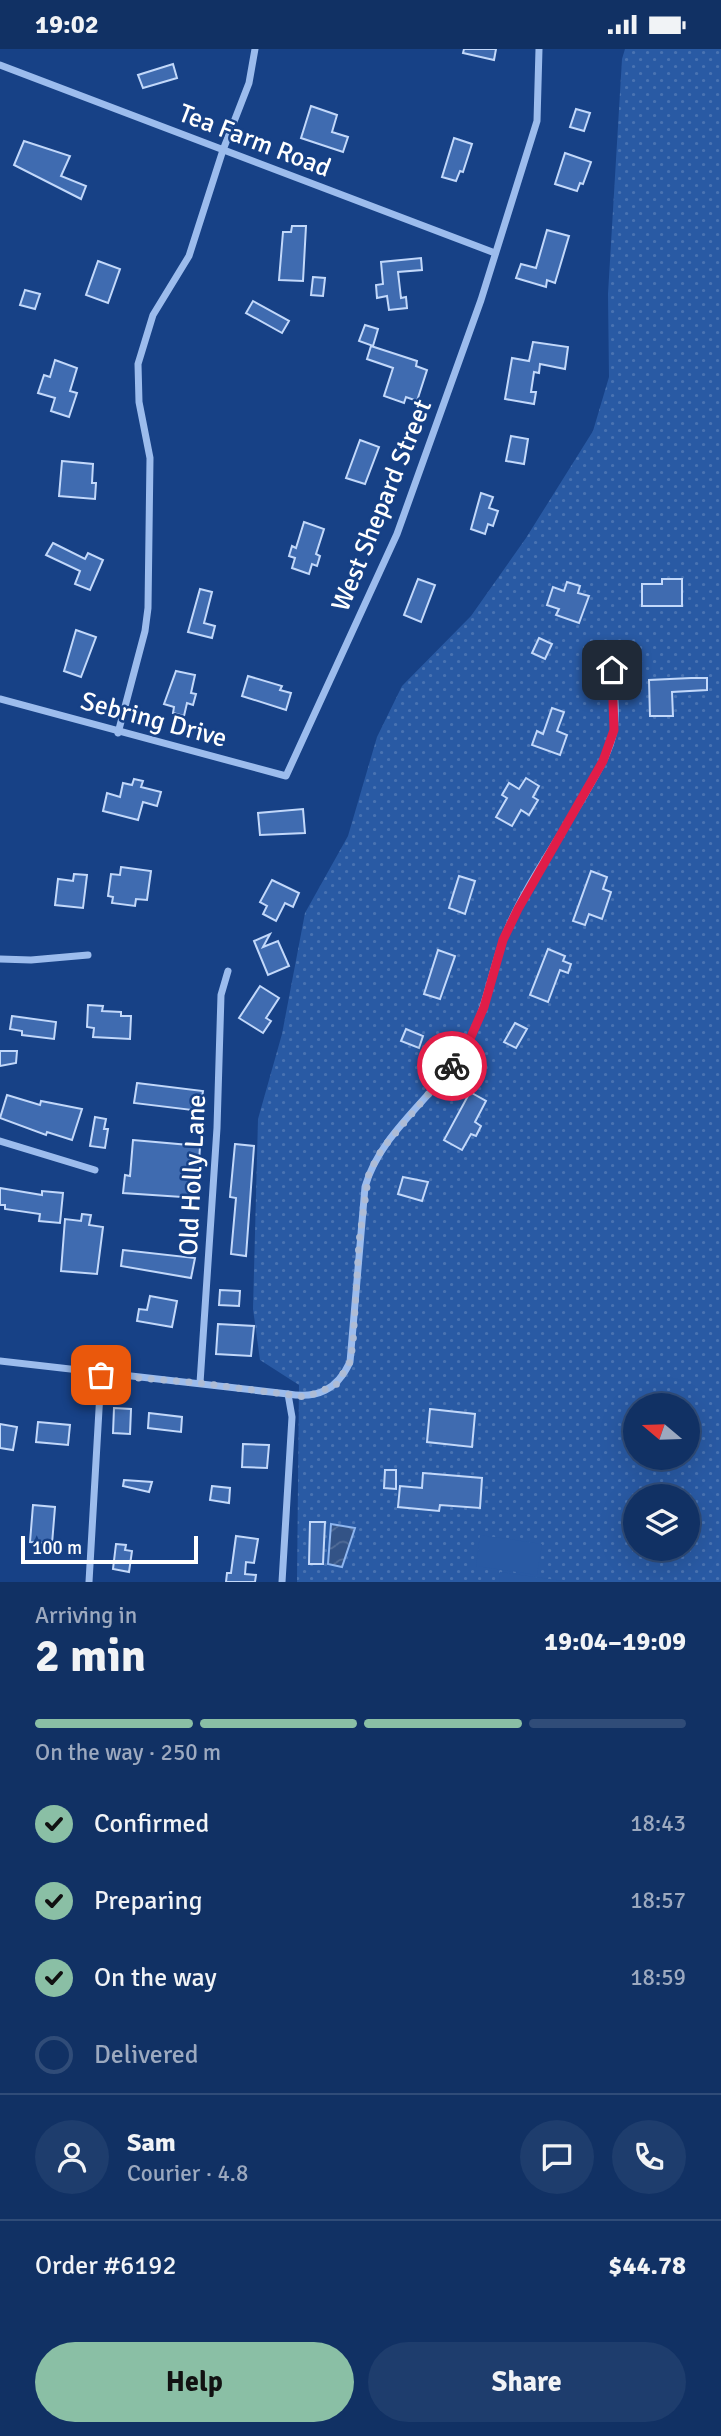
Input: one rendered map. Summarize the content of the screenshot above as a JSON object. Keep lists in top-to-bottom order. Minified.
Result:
{"streets":{"street":["Tea Farm Road","West Shepard Street","Sebring Drive","Old Holly Lane"]},"crossings":[["Tea Farm Road","West Shepard Street"],["West Shepard Street","Sebring Drive"]],"scale_bar":"100 m","north":"left","page":{"status":"19:02","scale":"100 m","heading":["2 min","Arriving in","19:04–19:09"],"panel":["Sam","Courier · 4.8","Order #6192","$44.78"],"bar":"On the way · 250 m","list":[["Confirmed","18:43"],["Preparing","18:57"],["On the way","18:59"],"Delivered"],"buttons":["Help","Share"]}}
